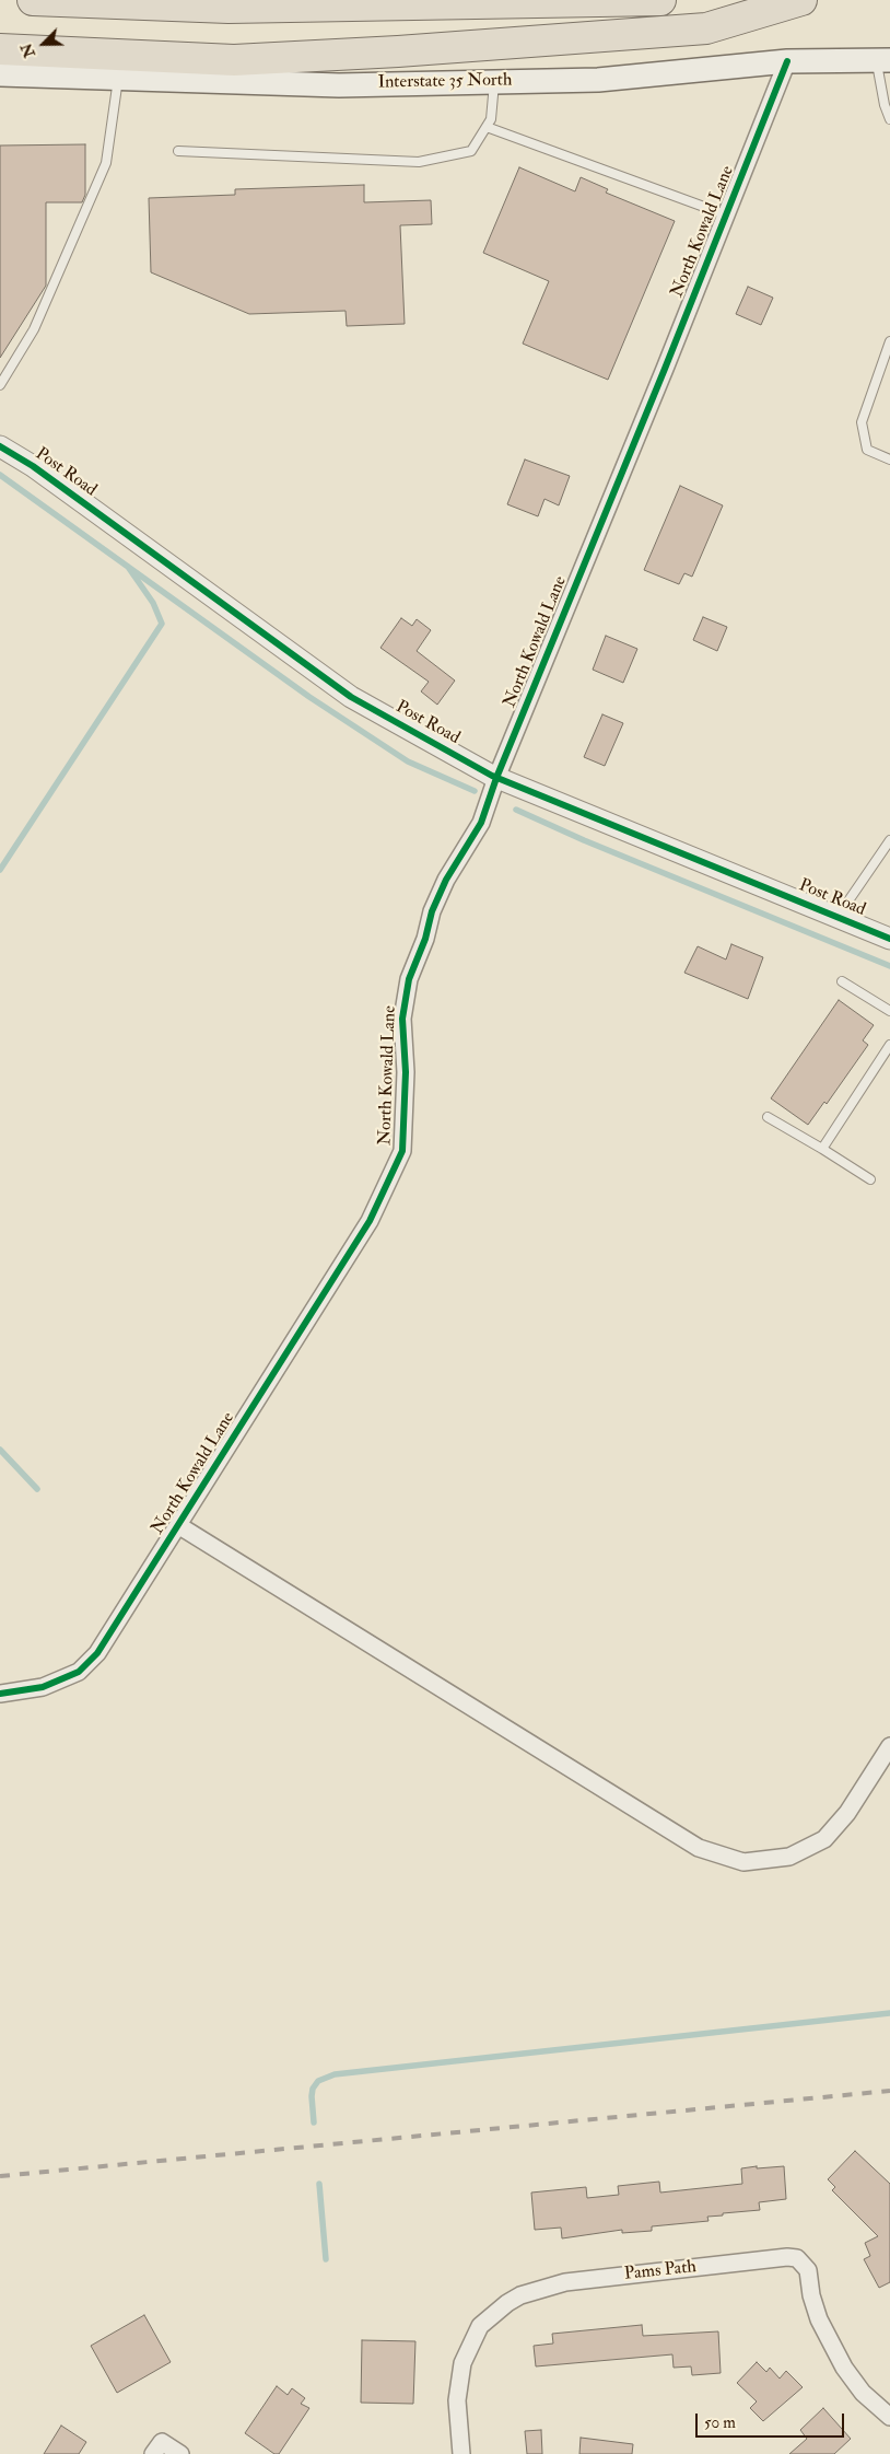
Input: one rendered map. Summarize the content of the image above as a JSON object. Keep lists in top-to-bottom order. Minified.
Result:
{"streets":{"main road":["Interstate 35 North"],"street":["North Kowald Lane","Post Road","Pams Path"]},"crossings":[["Interstate 35 North","North Kowald Lane"],["North Kowald Lane","Post Road"]],"scale_bar":"50 m","north":"bottom left"}
